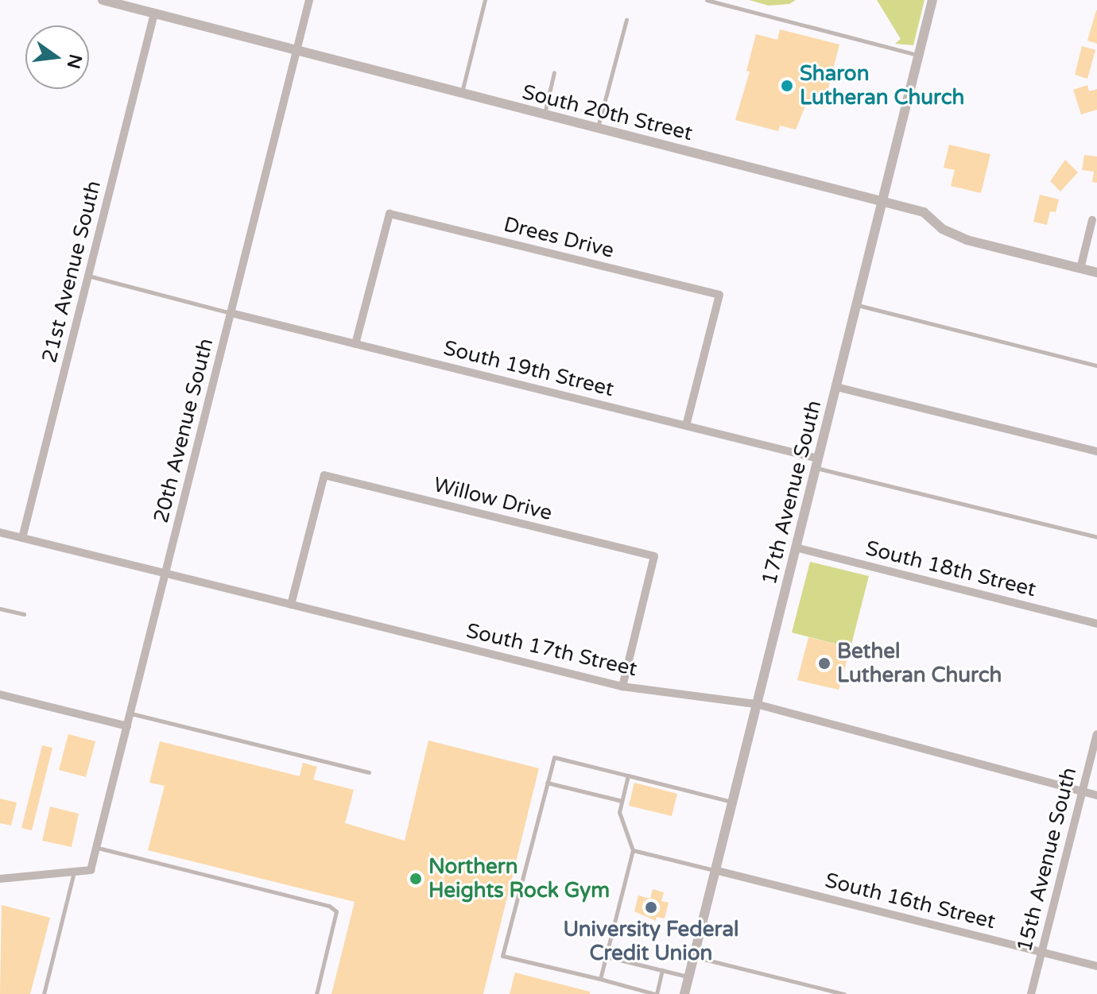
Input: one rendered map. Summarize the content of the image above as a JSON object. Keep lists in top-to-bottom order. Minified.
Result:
{"streets":{"street":["South 20th Street","Drees Drive","21st Avenue South","South 19th Street","20th Avenue South","17th Avenue South","Willow Drive","South 18th Street","South 17th Street","15th Avenue South","South 16th Street"]},"crossings":[["South 20th Street","21st Avenue South"],["South 20th Street","20th Avenue South"],["South 20th Street","17th Avenue South"],["Drees Drive","South 19th Street"],["21st Avenue South","South 17th Street"],["South 19th Street","20th Avenue South"],["South 19th Street","17th Avenue South"],["20th Avenue South","South 17th Street"],["17th Avenue South","South 18th Street"],["17th Avenue South","South 17th Street"],["17th Avenue South","South 16th Street"],["Willow Drive","South 17th Street"],["South 17th Street","15th Avenue South"],["15th Avenue South","South 16th Street"]],"places":["Sharon Lutheran Church","Bethel Lutheran Church","Northern Heights Rock Gym","University Federal Credit Union"],"north":"right"}
